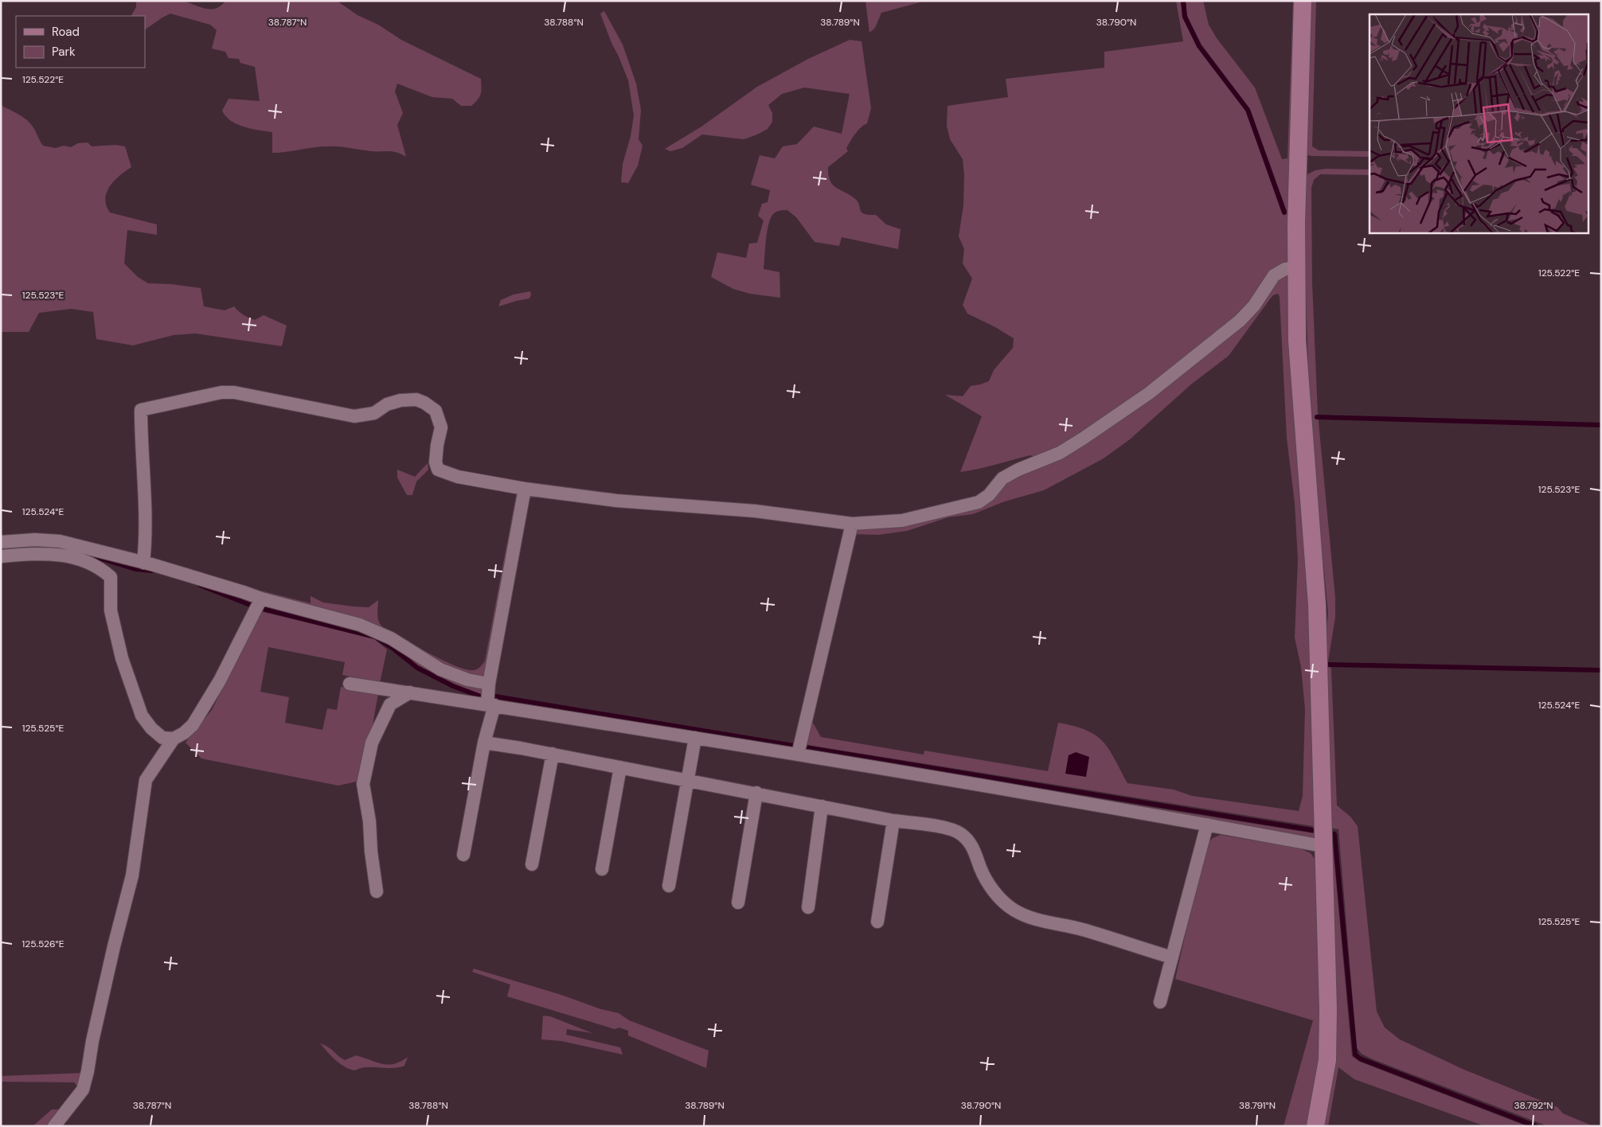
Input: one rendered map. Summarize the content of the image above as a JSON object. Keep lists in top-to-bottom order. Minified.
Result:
{"legend":["Road","Park"],"coordinates":["38.787°N","38.788°N","38.789°N","38.790°N","125.522°E","125.523°E","125.524°E","125.525°E","125.526°E","38.791°N","38.792°N"]}
